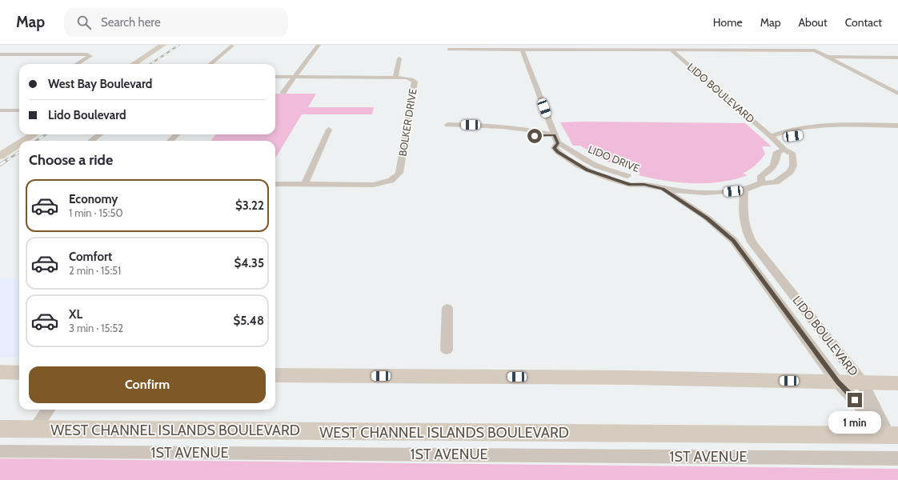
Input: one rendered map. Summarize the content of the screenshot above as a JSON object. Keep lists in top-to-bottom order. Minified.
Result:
{"streets":{"main road":["WEST CHANNEL ISLANDS BOULEVARD"],"street":["LIDO BOULEVARD","BOLKER DRIVE","LIDO DRIVE","1ST AVENUE"]},"crossings":[["LIDO BOULEVARD","LIDO DRIVE"],["LIDO BOULEVARD","WEST CHANNEL ISLANDS BOULEVARD"]],"page":{"header":"Map","search":"Search here","nav":["Home","Map","About","Contact"],"banner":["West Bay Boulevard","Lido Boulevard"],"heading":"Choose a ride","list":[{"name":"Economy","note":"1 min · 15:50","value":"$3.22"},{"name":"Comfort","note":"2 min · 15:51","value":"$4.35"},{"name":"XL","note":"3 min · 15:52","value":"$5.48"}],"buttons":"Confirm","bubble":"1 min"}}
